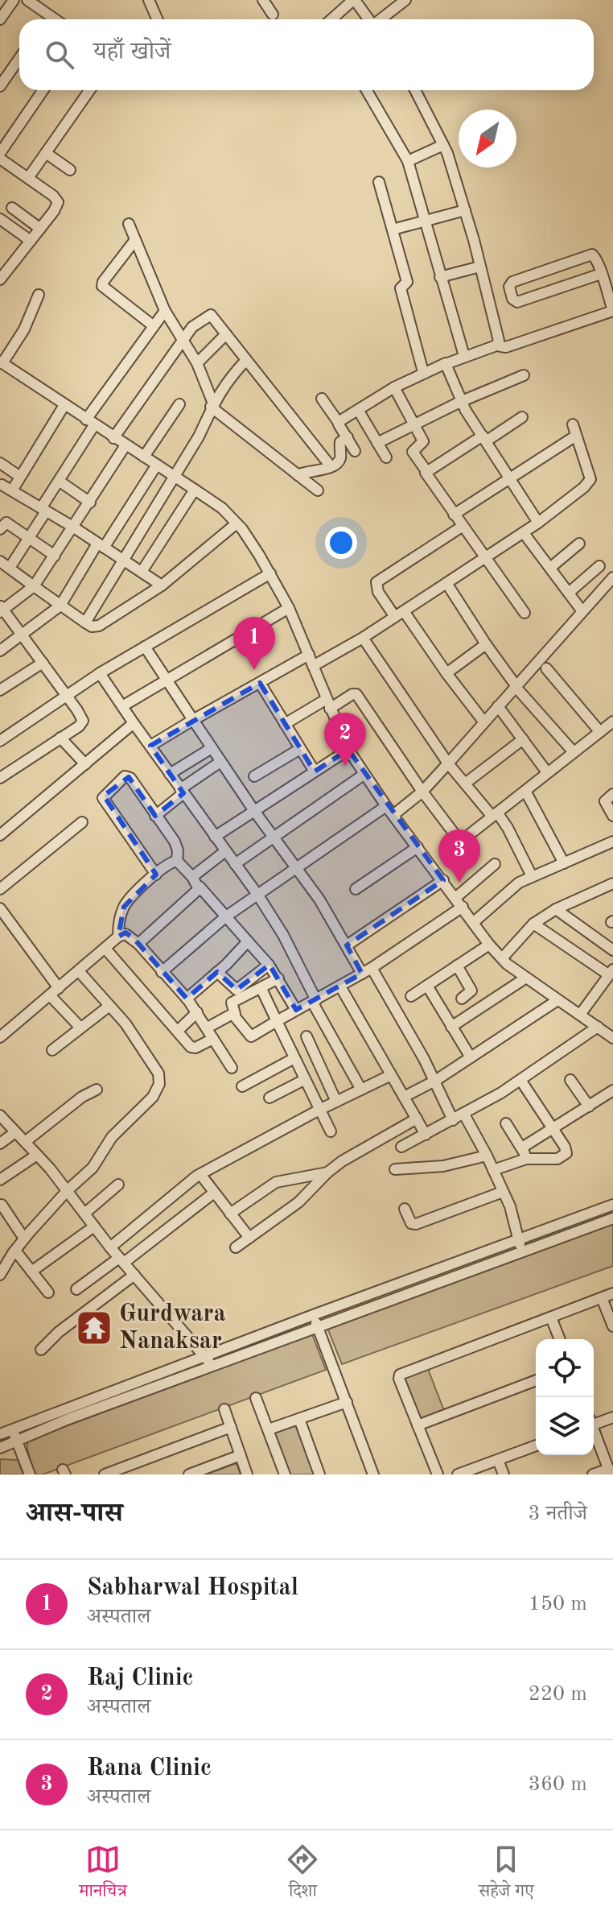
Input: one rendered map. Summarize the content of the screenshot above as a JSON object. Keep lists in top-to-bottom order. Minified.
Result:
{"places":{"temple":["Gurdwara Nanaksar"]},"north":"bottom left","page":{"search":"यहाँ खोजें","pins":["1","2","3"],"heading":["आस-पास","3 नतीजे"],"list":[{"mark":"1","name":"Sabharwal Hospital","note":"अस्पताल","value":"150 m"},{"mark":"2","name":"Raj Clinic","note":"अस्पताल","value":"220 m"},{"mark":"3","name":"Rana Clinic","note":"अस्पताल","value":"360 m"}],"nav":["मानचित्र","दिशा","सहेजे गए"]}}
